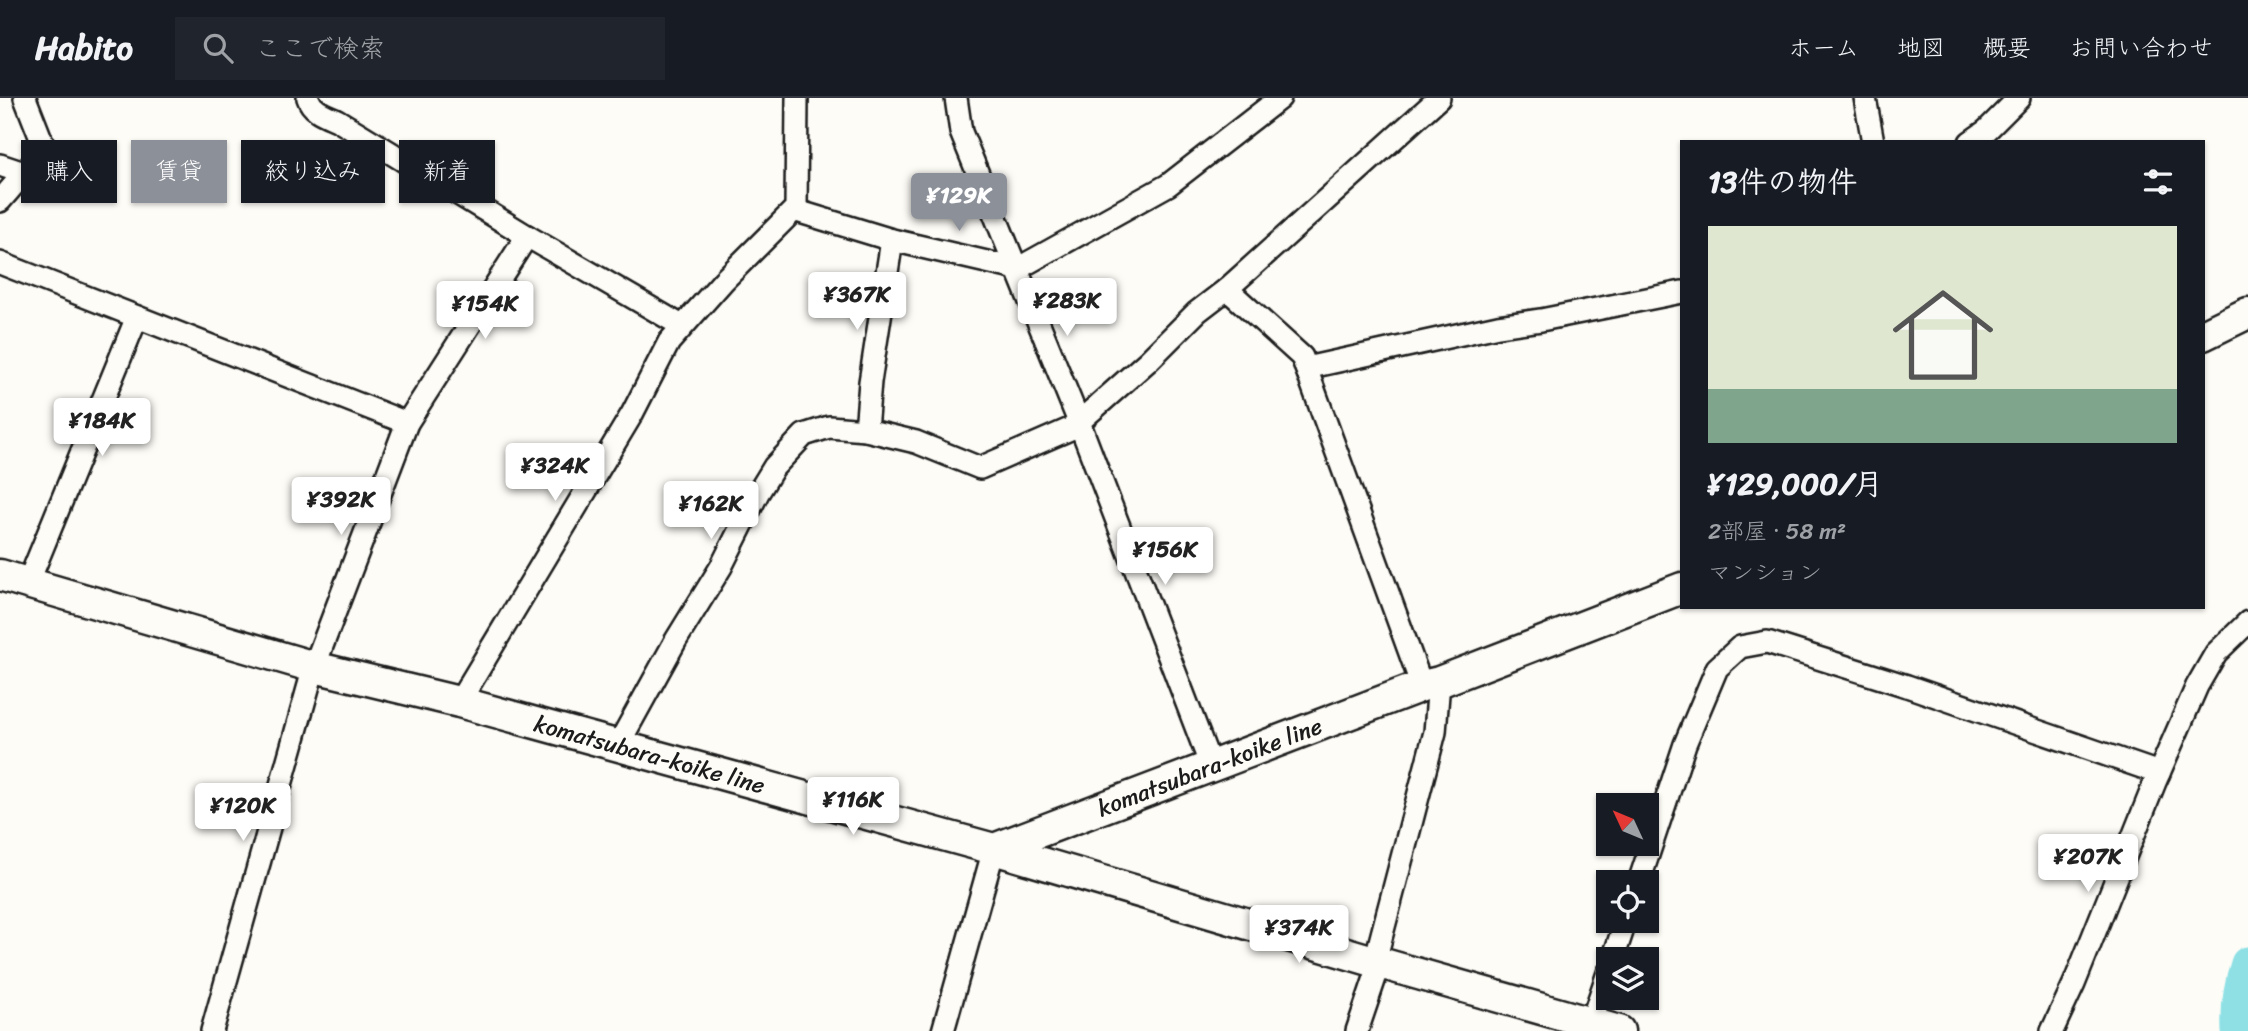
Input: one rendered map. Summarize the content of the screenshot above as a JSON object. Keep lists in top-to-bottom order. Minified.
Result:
{"streets":{"main road":["komatsubara-koike line"]},"north":"top left","page":{"header":"Habito","search":"ここで検索","nav":["ホーム","地図","概要","お問い合わせ"],"chip":["購入","賃貸","絞り込み","新着"],"heading":"13件の物件","price":["¥129K","¥367K","¥283K","¥154K","¥184K","¥324K","¥392K","¥162K","¥156K","¥116K","¥120K","¥207K","¥374K"],"list":[{"name":"¥129,000/月","note":"2部屋 · 58 m² · マンション"}]}}
